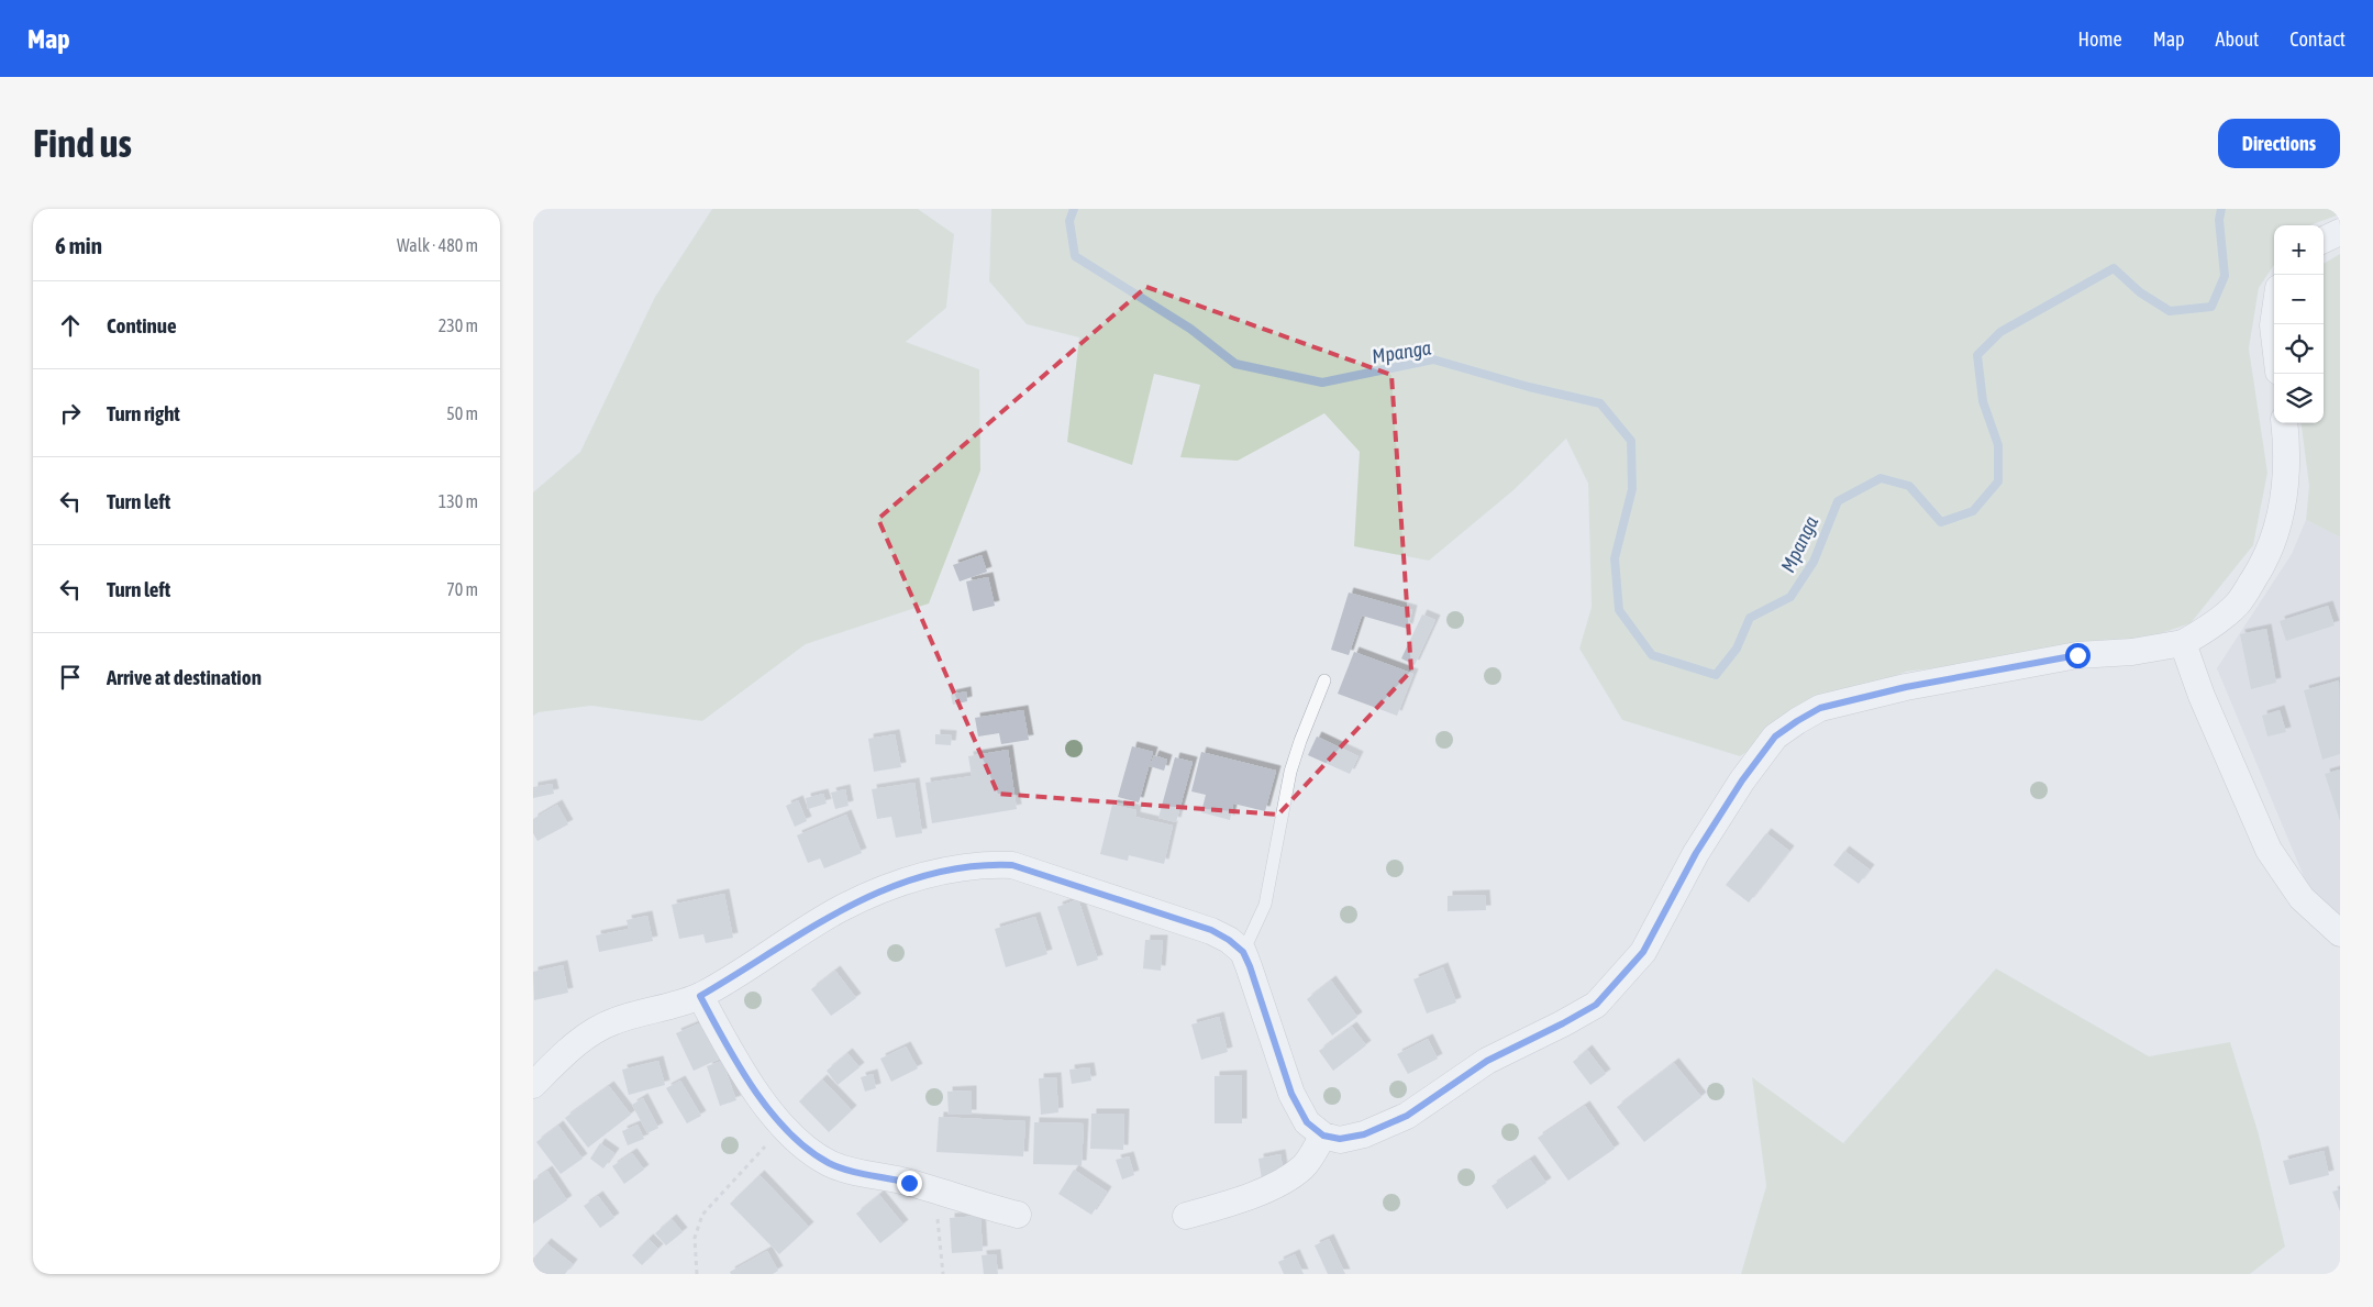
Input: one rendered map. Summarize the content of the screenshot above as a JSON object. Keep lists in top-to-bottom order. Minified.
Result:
{"water":["Mpanga"],"page":{"header":"Map","nav":["Home","Map","About","Contact"],"buttons":"Directions","title":"Find us","heading":["6 min","Walk · 480 m"],"map_buttons":["+","−"],"list":[["Continue","230 m"],["Turn right","50 m"],["Turn left","130 m"],["Turn left","70 m"],"Arrive at destination"]}}
